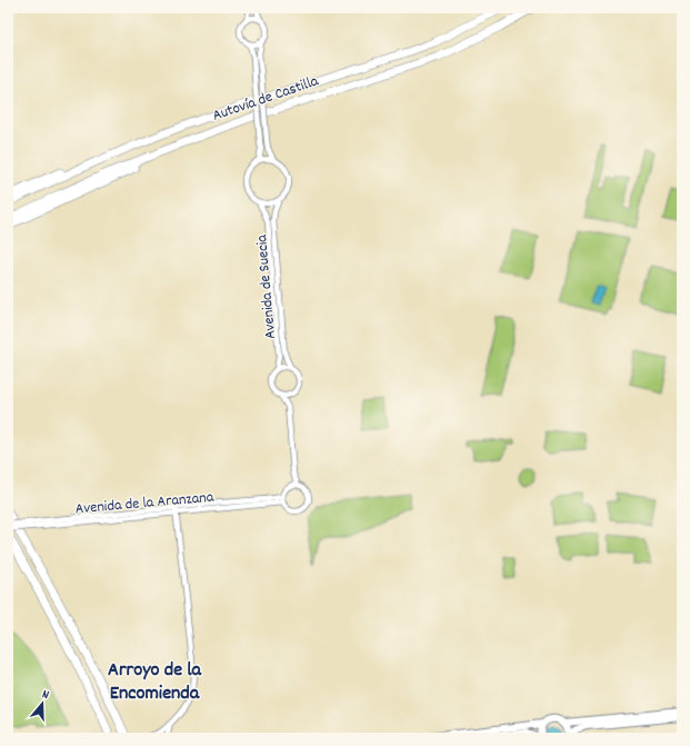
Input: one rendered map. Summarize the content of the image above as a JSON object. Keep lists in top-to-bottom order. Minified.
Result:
{"streets":{"highway":["Autovía de Castilla"],"street":["Avenida de Suecia","Avenida de la Aranzana"]},"districts":["Arroyo de la Encomienda"],"north":"top"}
